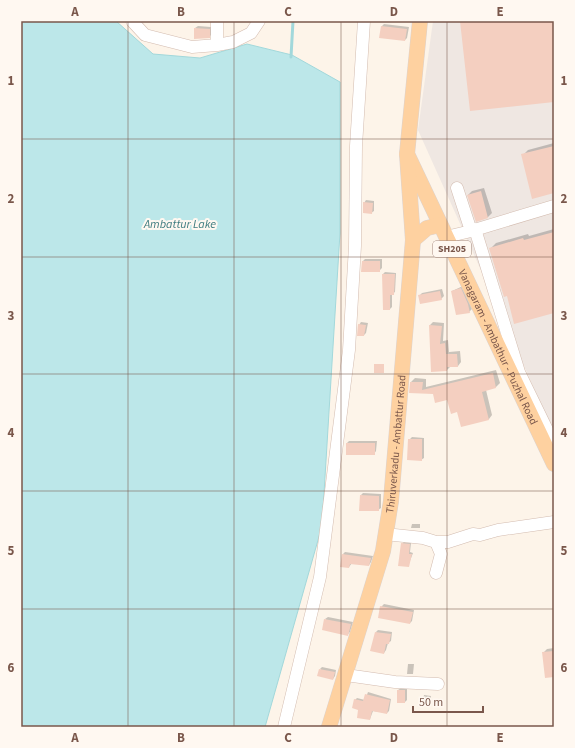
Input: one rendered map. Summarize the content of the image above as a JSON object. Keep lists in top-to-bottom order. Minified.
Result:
{"streets":{"main road":["SH205","Vanagaram - Ambathur - Puzhal Road","Thiruverkadu - Ambattur Road"]},"crossings":[["Vanagaram - Ambathur - Puzhal Road","Thiruverkadu - Ambattur Road"]],"water":["Ambattur Lake"],"scale_bar":"50 m","grid":{"columns":["A","B","C","D","E"],"rows":["1","2","3","4","5","6"]}}
